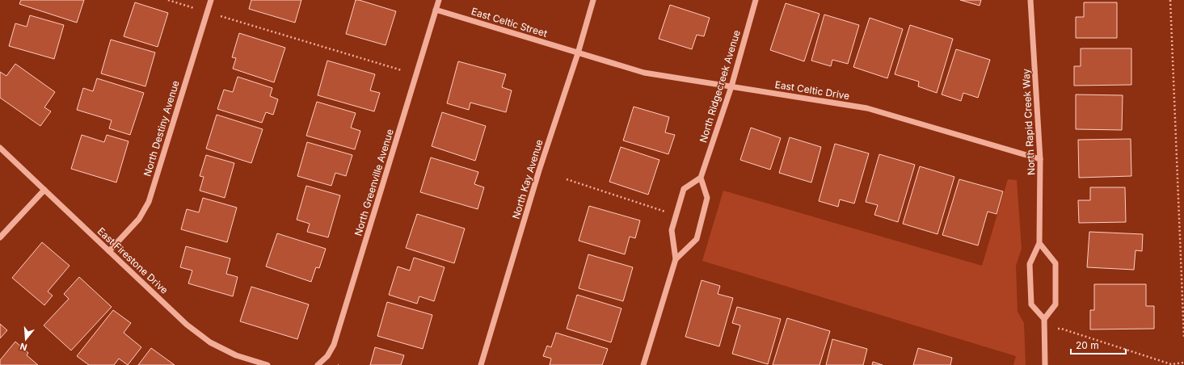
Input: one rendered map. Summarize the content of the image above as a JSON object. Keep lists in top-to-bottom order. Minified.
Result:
{"streets":{"street":["East Celtic Street","North Ridgecreek Avenue","East Celtic Drive","North Rapid Creek Way","North Destiny Avenue","North Kay Avenue","North Greenville Avenue","East Firestone Drive"]},"crossings":[["East Celtic Street","East Celtic Drive"],["East Celtic Street","North Kay Avenue"],["East Celtic Street","North Greenville Avenue"],["North Ridgecreek Avenue","East Celtic Drive"],["East Celtic Drive","North Rapid Creek Way"],["East Celtic Drive","North Kay Avenue"],["North Destiny Avenue","East Firestone Drive"]],"scale_bar":"20 m","north":"bottom"}
